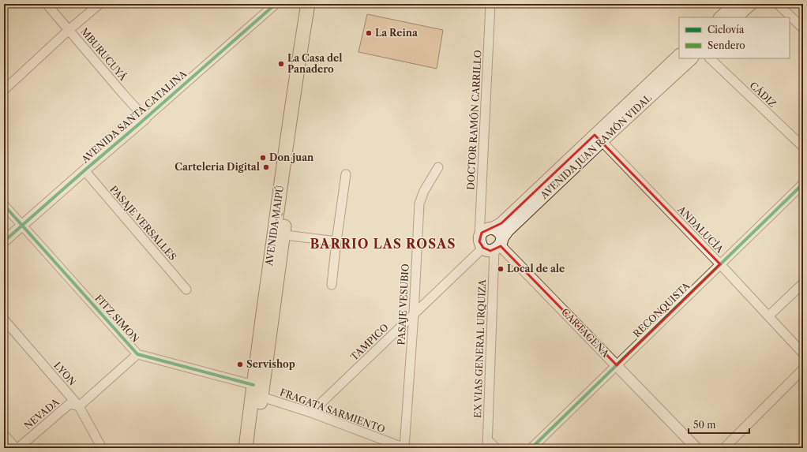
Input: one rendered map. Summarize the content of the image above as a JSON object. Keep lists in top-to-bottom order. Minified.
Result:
{"streets":{"main road":["AVENIDA JUAN RAMÓN VIDAL","AVENIDA MAIPÚ"],"street":["MBURUCUYÁ","CÁDIZ","AVENIDA SANTA CATALINA","DOCTOR RAMÓN CARRILLO","PASAJE VERSALLES","ANDALUCÍA","PASAJE VESUBIO","RECONQUISTA","FITZ SIMON","CARTAGENA","TAMPICO","EX VIAS GENERAL URQUIZA","LYON","FRAGATA SARMIENTO","NEVADA"]},"crossings":[["MBURUCUYÁ","AVENIDA SANTA CATALINA"],["AVENIDA SANTA CATALINA","PASAJE VERSALLES"],["AVENIDA SANTA CATALINA","FITZ SIMON"],["DOCTOR RAMÓN CARRILLO","AVENIDA JUAN RAMÓN VIDAL"],["DOCTOR RAMÓN CARRILLO","CARTAGENA"],["DOCTOR RAMÓN CARRILLO","TAMPICO"],["DOCTOR RAMÓN CARRILLO","EX VIAS GENERAL URQUIZA"],["AVENIDA JUAN RAMÓN VIDAL","ANDALUCÍA"],["AVENIDA JUAN RAMÓN VIDAL","CARTAGENA"],["AVENIDA JUAN RAMÓN VIDAL","TAMPICO"],["AVENIDA JUAN RAMÓN VIDAL","EX VIAS GENERAL URQUIZA"],["AVENIDA MAIPÚ","FITZ SIMON"],["AVENIDA MAIPÚ","FRAGATA SARMIENTO"],["ANDALUCÍA","RECONQUISTA"],["PASAJE VESUBIO","TAMPICO"],["PASAJE VESUBIO","FRAGATA SARMIENTO"],["RECONQUISTA","CARTAGENA"],["FITZ SIMON","FRAGATA SARMIENTO"],["CARTAGENA","TAMPICO"],["CARTAGENA","EX VIAS GENERAL URQUIZA"],["TAMPICO","EX VIAS GENERAL URQUIZA"],["TAMPICO","FRAGATA SARMIENTO"],["LYON","NEVADA"]],"districts":["BARRIO LAS ROSAS"],"places":["La Reina","La Casa del Panadero","Don juan","Carteleria Digital","Local de ale","Servishop"],"legend":["Ciclovía","Sendero"],"scale_bar":"50 m"}
